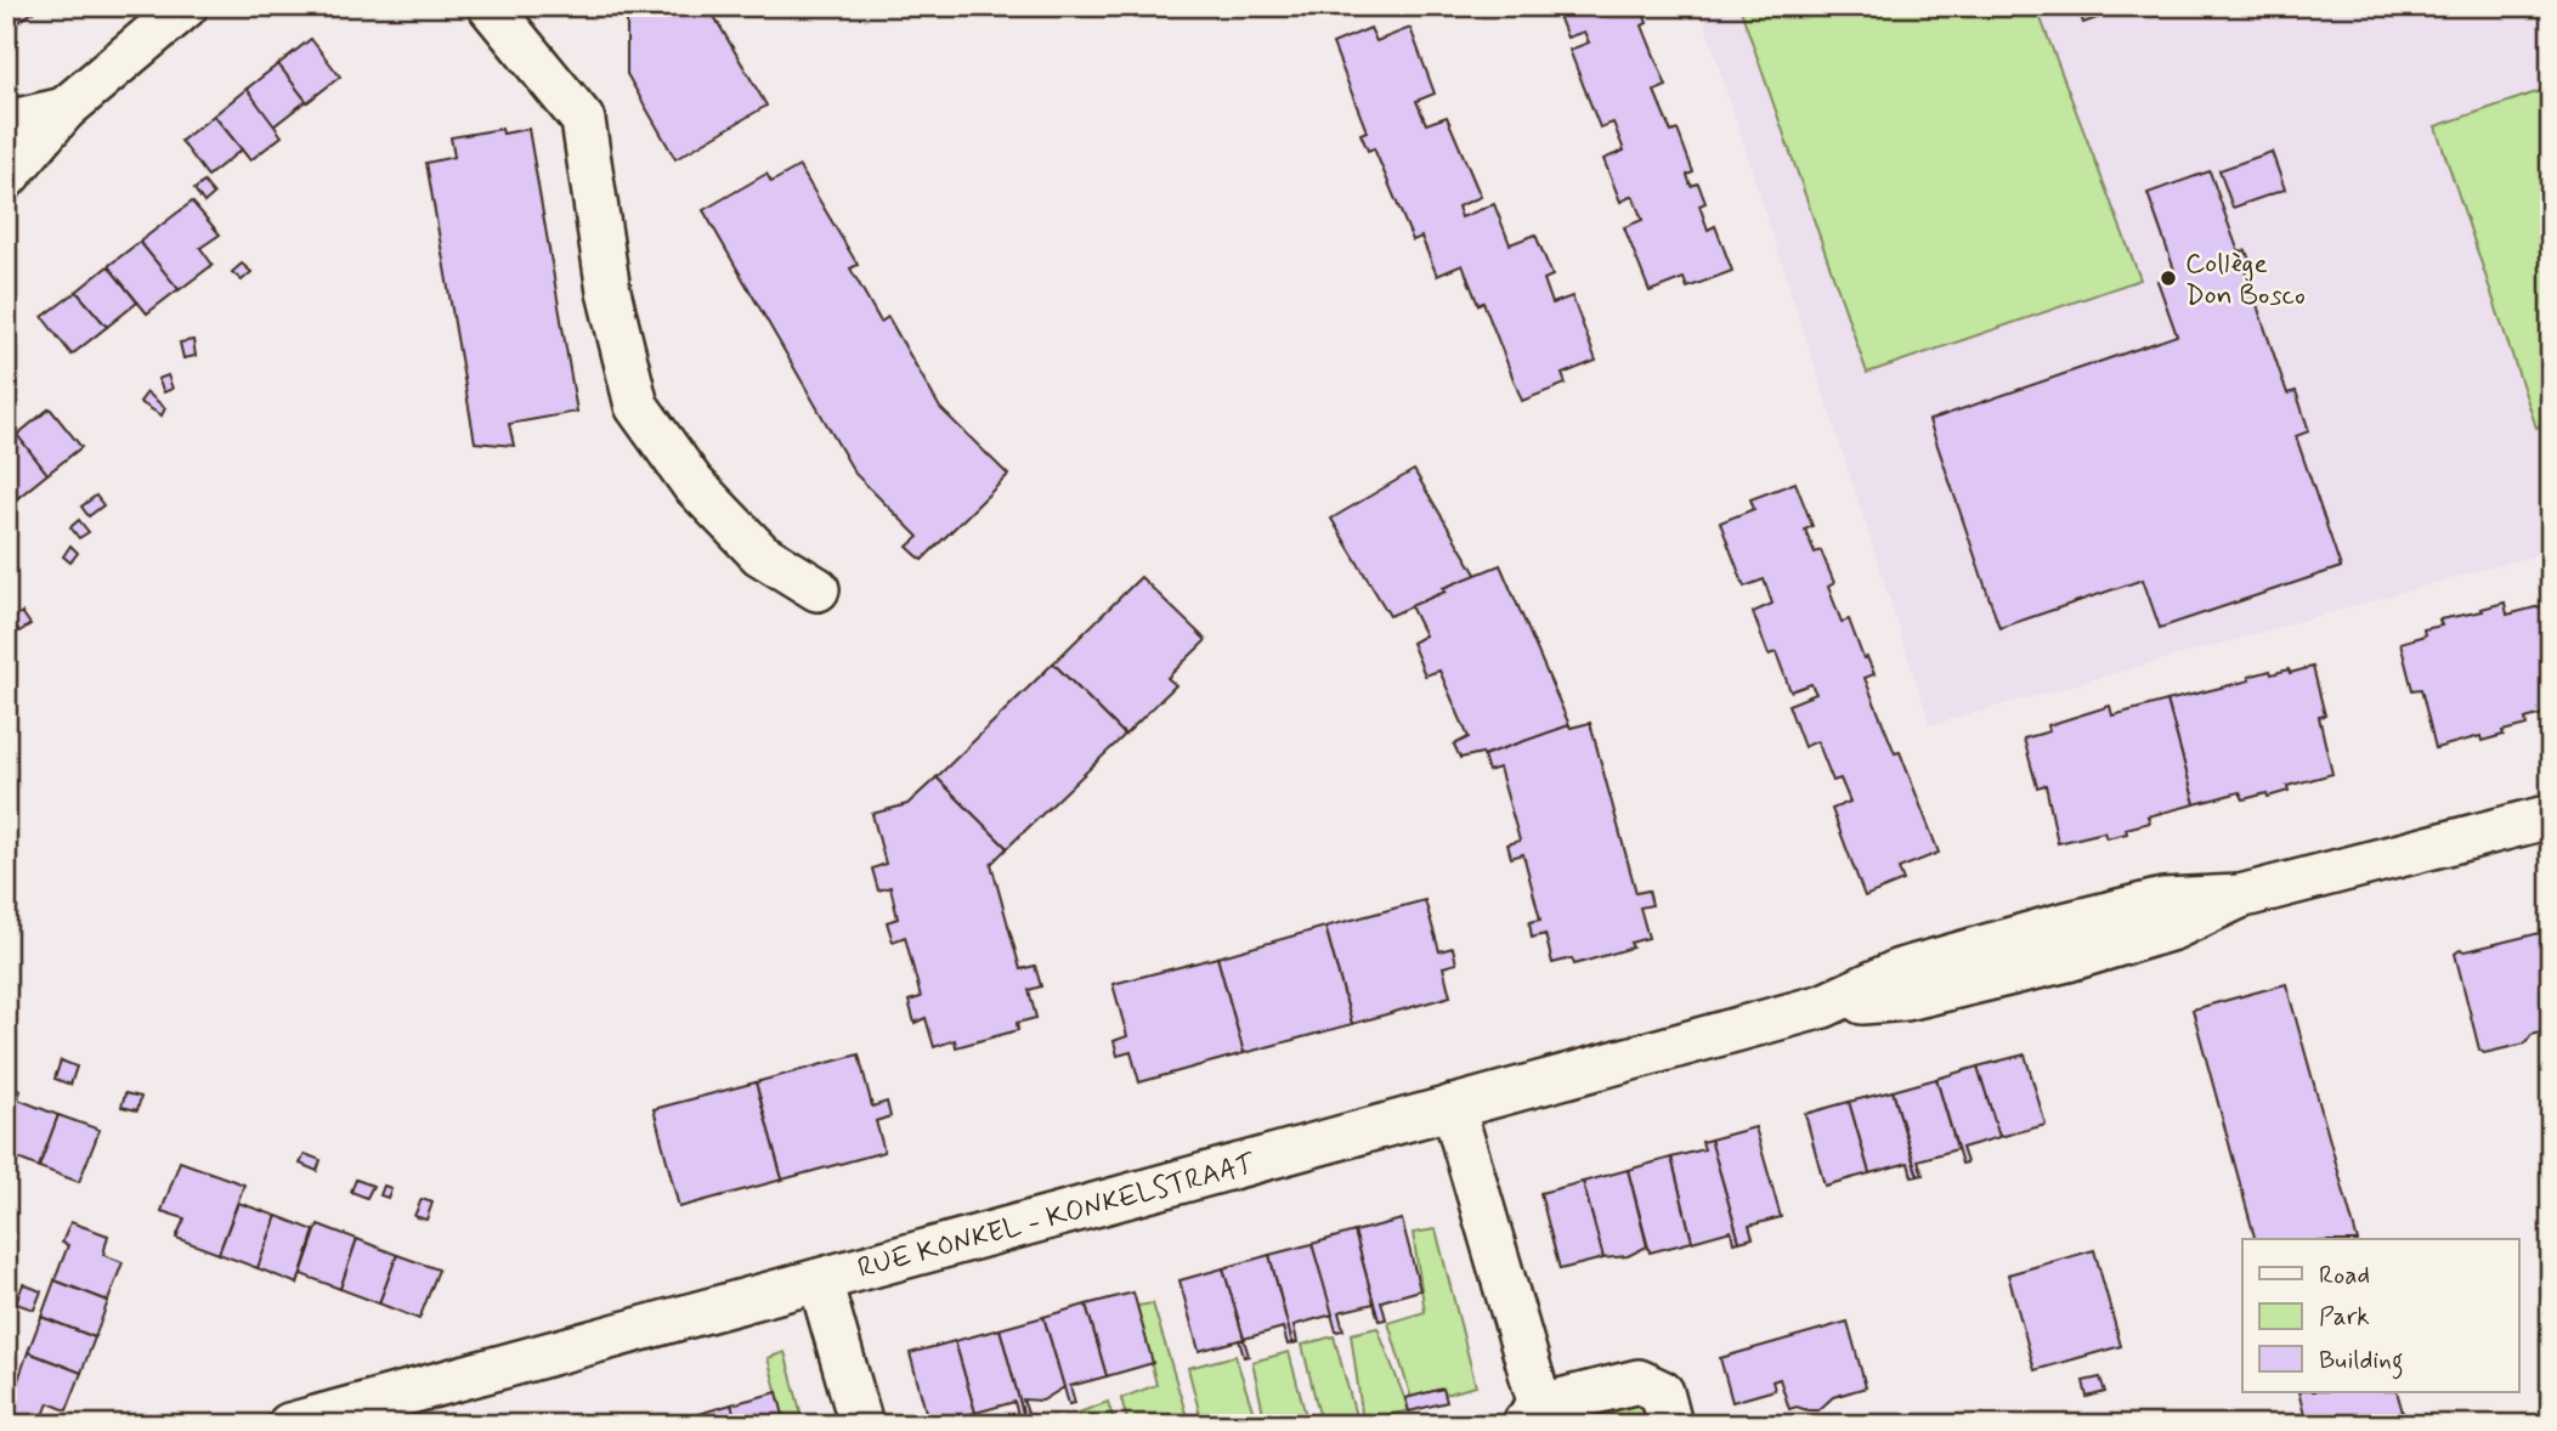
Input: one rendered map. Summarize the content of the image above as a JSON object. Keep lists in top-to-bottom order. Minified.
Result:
{"streets":{"street":["RUE KONKEL - KONKELSTRAAT"]},"places":["Collège Don Bosco"],"legend":["Road","Park","Building"]}
